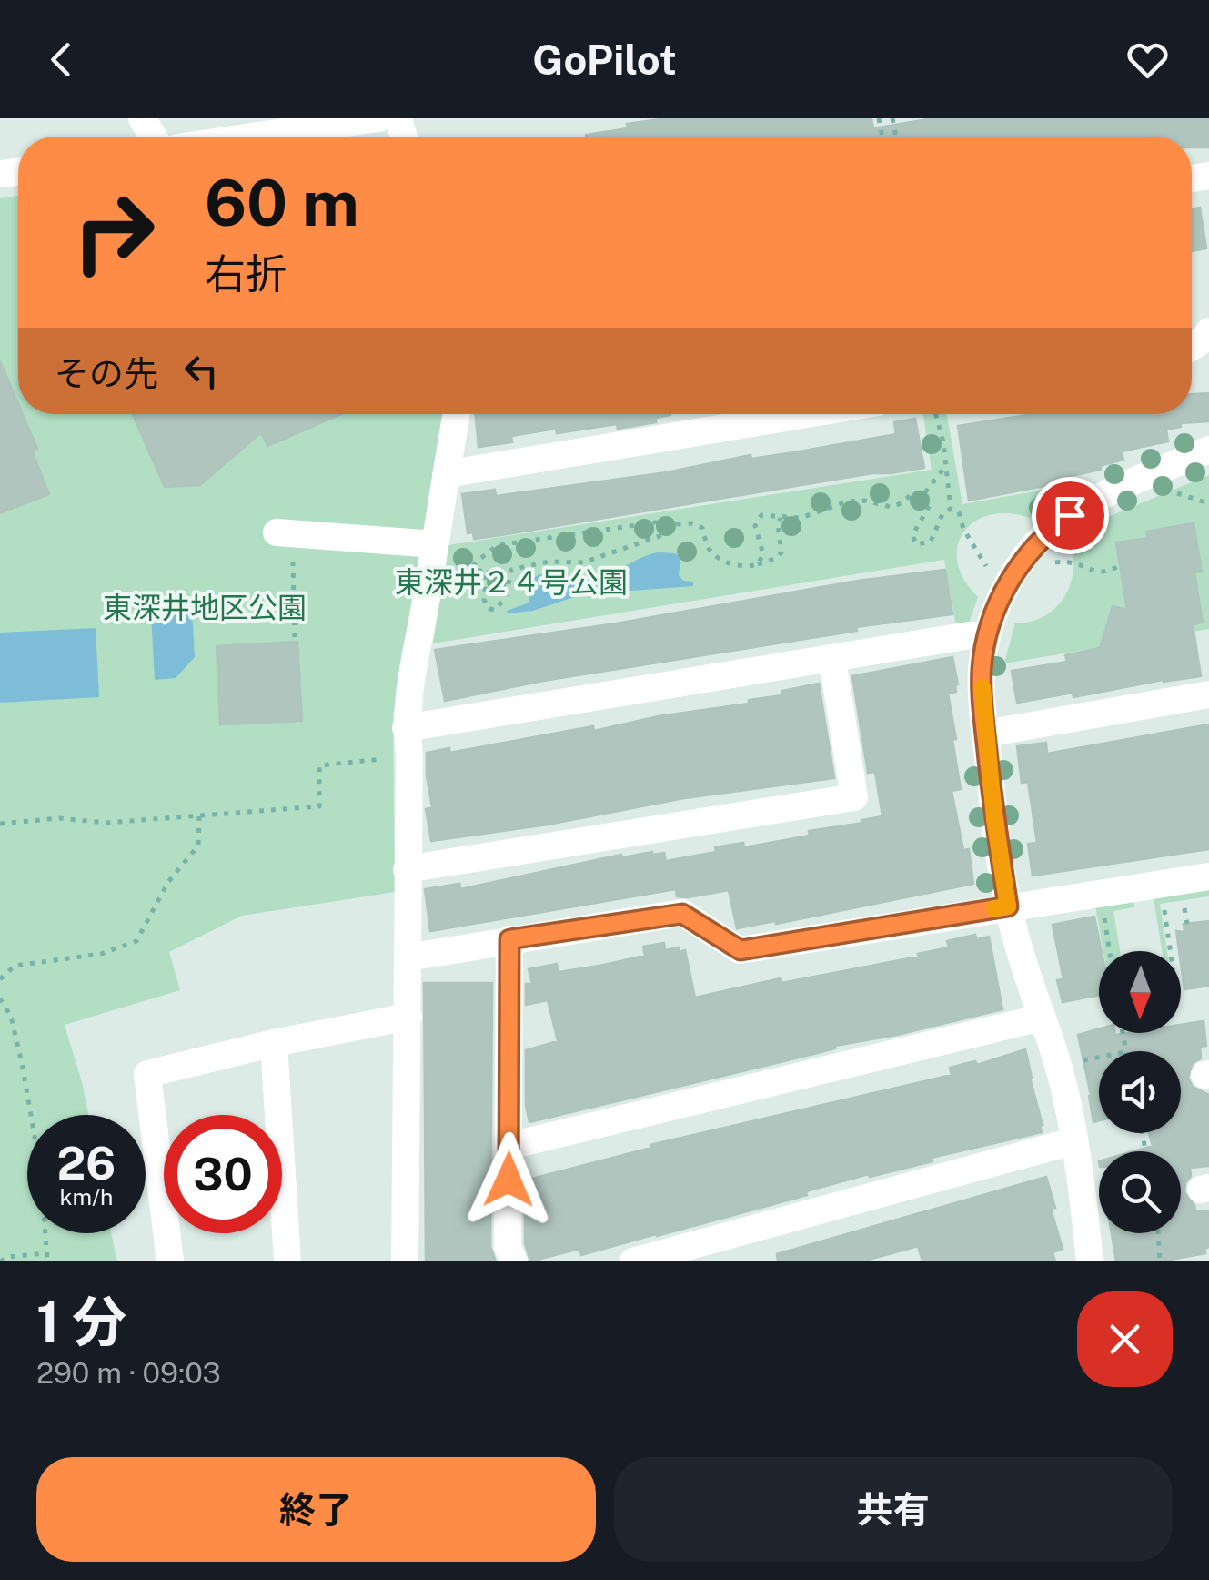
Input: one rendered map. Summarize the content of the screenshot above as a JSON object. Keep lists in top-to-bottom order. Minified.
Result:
{"parks":["東深井２４号公園","東深井地区公園"],"north":"bottom","page":{"header":"GoPilot","turn":["60 m","右折"],"then":"その先","speed":"26 km/h","limit":"30","heading":["1 分","290 m · 09:03"],"buttons":["終了","共有"]}}
